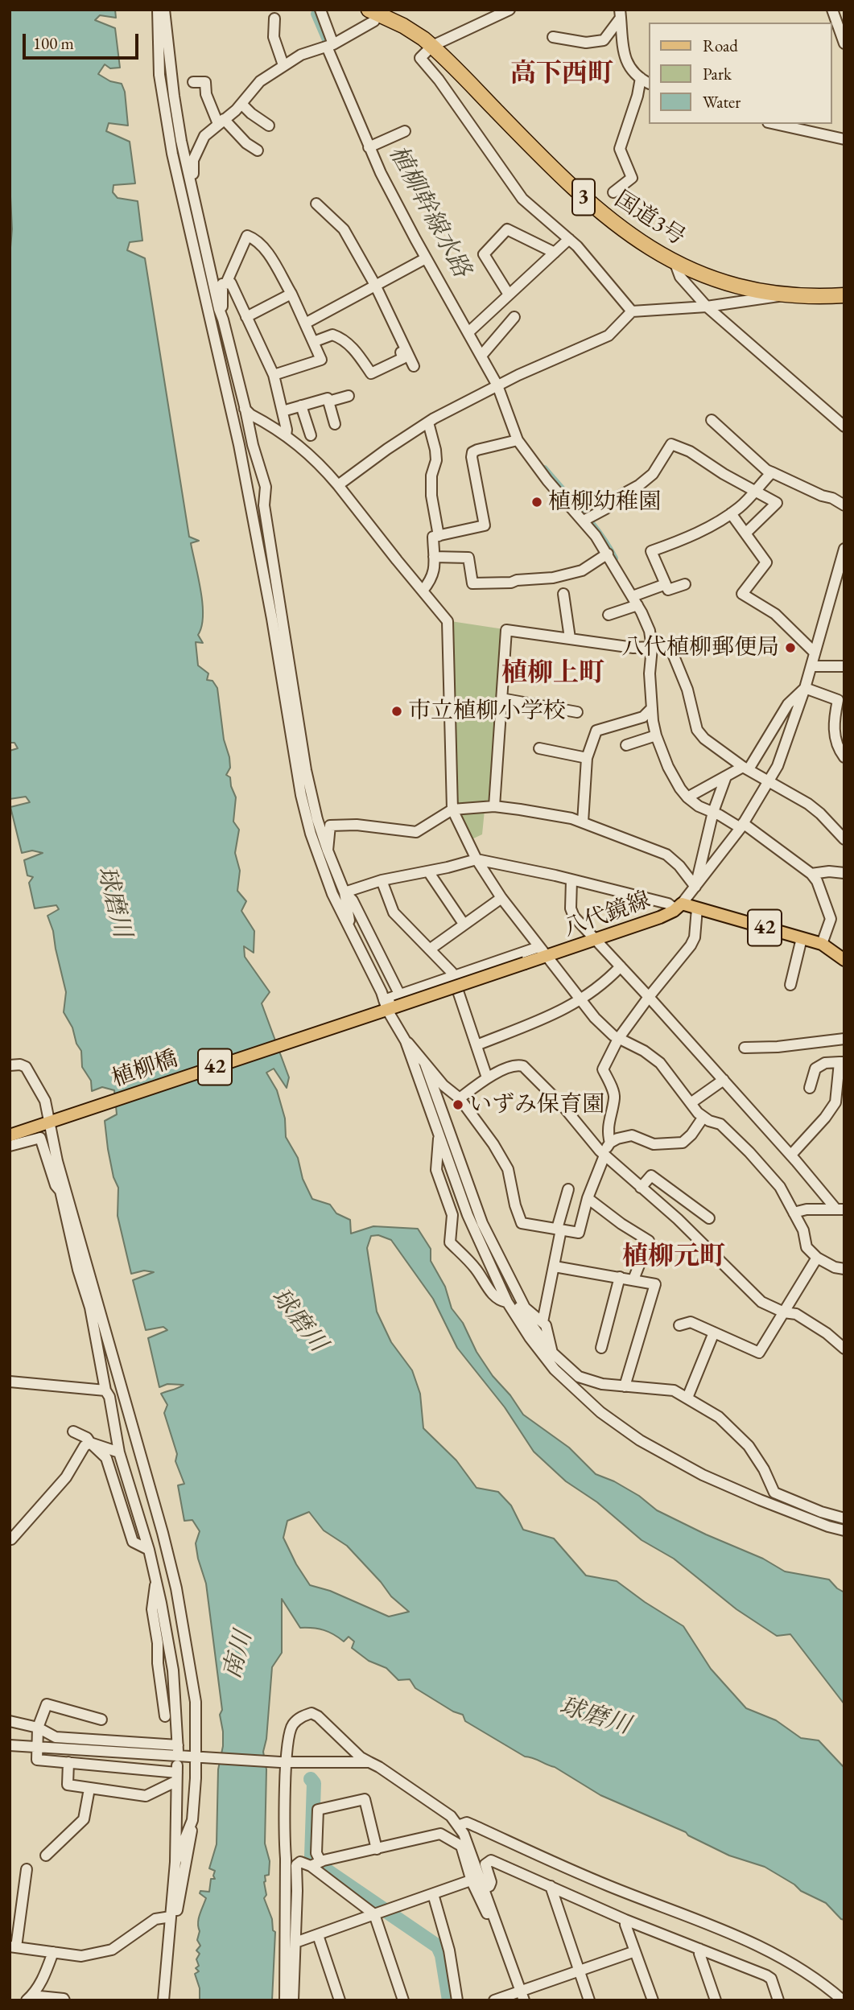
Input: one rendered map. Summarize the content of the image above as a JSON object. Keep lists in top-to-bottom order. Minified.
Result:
{"streets":{"highway":["3","国道3号"],"main road":["八代鏡線","42","植柳橋"]},"crossings":[["八代鏡線","植柳橋"],["42","植柳橋"]],"districts":["高下西町","植柳上町","植柳元町"],"water":["植柳幹線水路","球磨川","南川"],"places":["植柳幼稚園","八代植柳郵便局","市立植柳小学校","いずみ保育園"],"legend":["Road","Park","Water"],"scale_bar":"100 m"}
